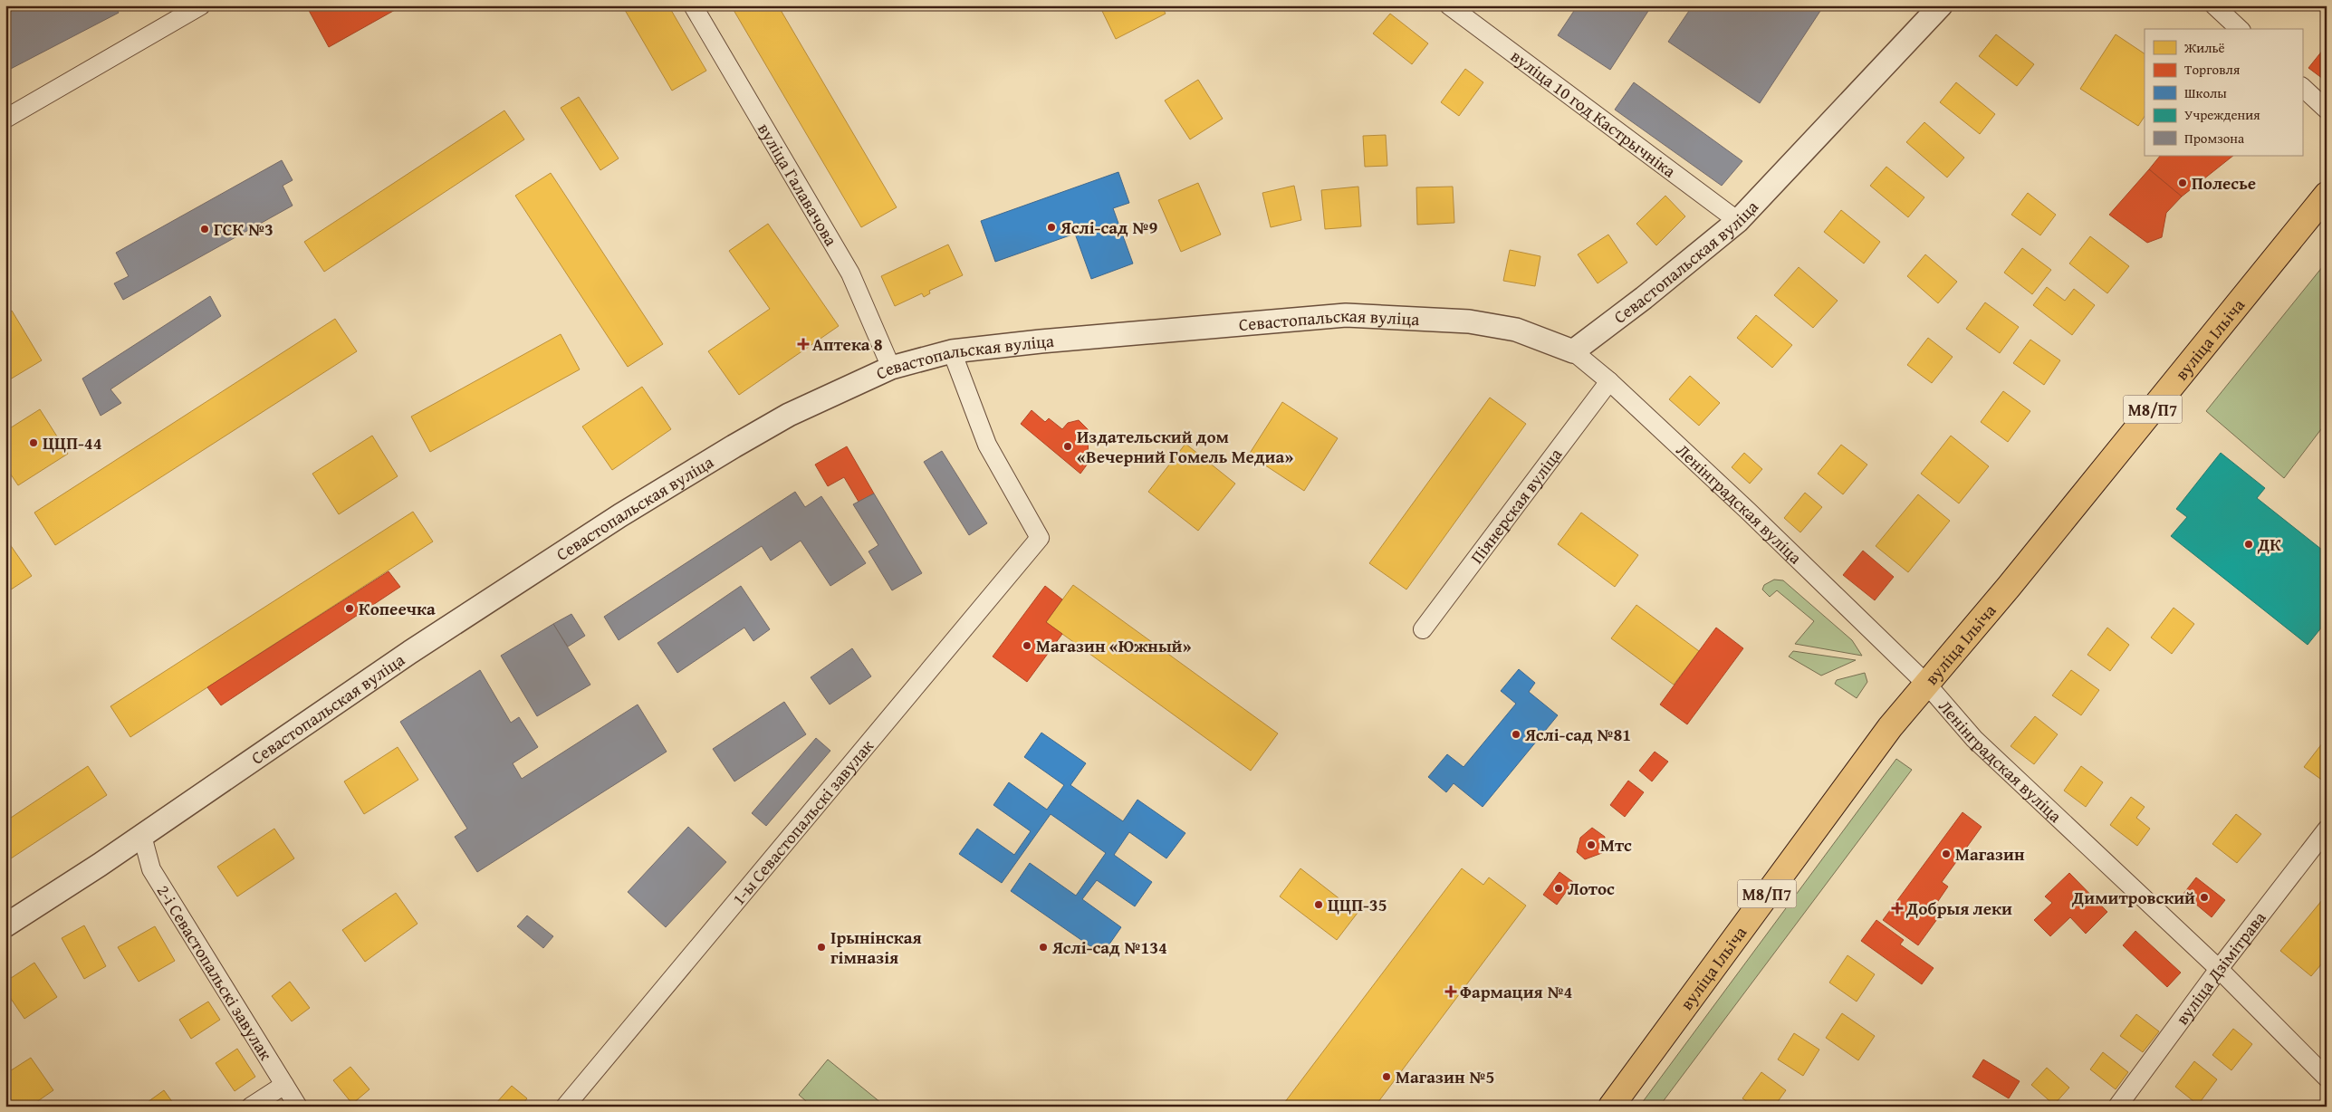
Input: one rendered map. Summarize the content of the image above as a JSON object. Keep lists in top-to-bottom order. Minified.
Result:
{"streets":{"main road":["вуліца Ільіча","М8/П7"],"street":["вуліца 10 год Кастрычніка","вуліца Галавачова","Севастопальская вуліца","Ленінградская вуліца","Піянерская вуліца","1-ы Севастопальскі завулак","вуліца Дзімітрава","2-і Севастопальскі завулак"]},"crossings":[["вуліца 10 год Кастрычніка","Севастопальская вуліца"],["вуліца Галавачова","Севастопальская вуліца"],["Севастопальская вуліца","Ленінградская вуліца"],["Севастопальская вуліца","1-ы Севастопальскі завулак"],["Севастопальская вуліца","2-і Севастопальскі завулак"],["вуліца Ільіча","Ленінградская вуліца"],["Ленінградская вуліца","Піянерская вуліца"],["Ленінградская вуліца","вуліца Дзімітрава"]],"places":{"other":["Полесье","Яслі-сад №9","ГСК №3","ЦЦП-44","Издательский дом «Вечерний Гомель Медиа»","ДК","Копеечка","Магазин «Южный»","Яслі-сад №81","Мтс","Магазин","Лотос","Димитровский","ЦЦП-35","Ірынінская гімназія","Яслі-сад №134","Магазин №5"],"health":["Аптека 8","Добрыя леки","Фармация №4"]},"legend":["Жильё","Торговля","Школы","Учреждения","Промзона"]}
